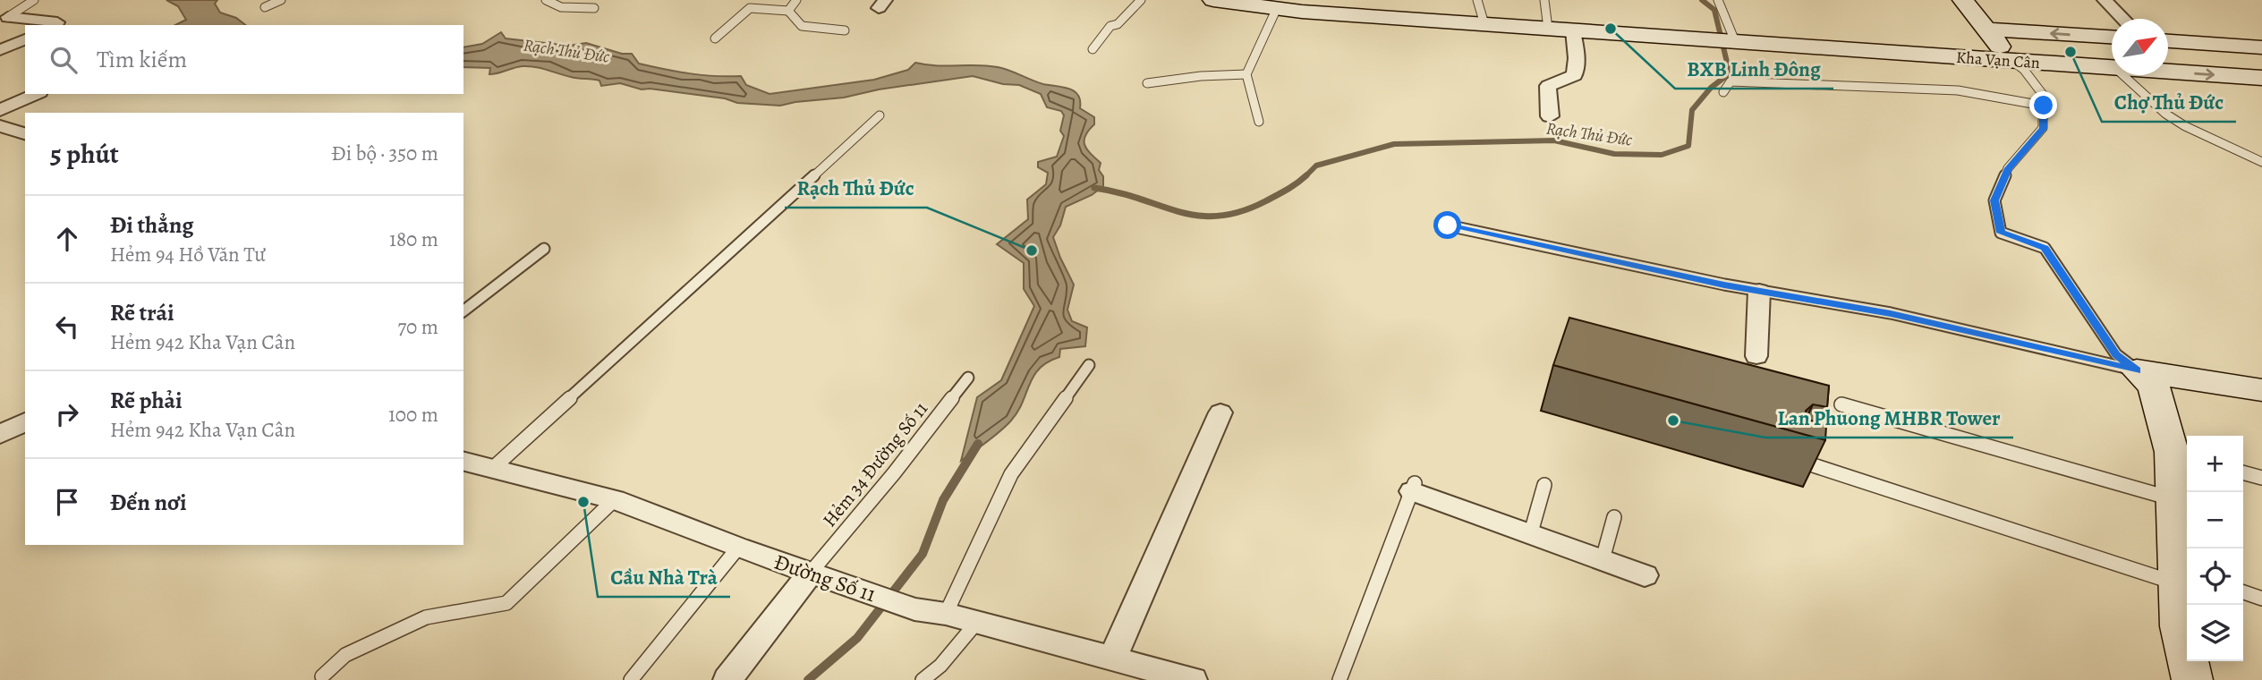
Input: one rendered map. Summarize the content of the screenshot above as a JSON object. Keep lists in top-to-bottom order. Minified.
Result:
{"streets":{"main road":["Kha Vạn Cân"],"street":["Đường Số 11"],"lane":["Hẻm 34 Đường Số 11"]},"crossings":[["Hẻm 34 Đường Số 11","Đường Số 11"]],"water":["Rạch Thủ Đức"],"places":["BXB Linh Đông","Chợ Thủ Đức","Rạch Thủ Đức","Lan Phuong MHBR Tower","Cầu Nhà Trà"],"north":"top right","page":{"search":"Tìm kiếm","heading":["5 phút","Đi bộ · 350 m"],"list":[["Đi thẳng","Hẻm 94 Hồ Văn Tư","180 m"],["Rẽ trái","Hẻm 942 Kha Vạn Cân","70 m"],["Rẽ phải","Hẻm 942 Kha Vạn Cân","100 m"],"Đến nơi"],"map_buttons":["+","−"]}}
